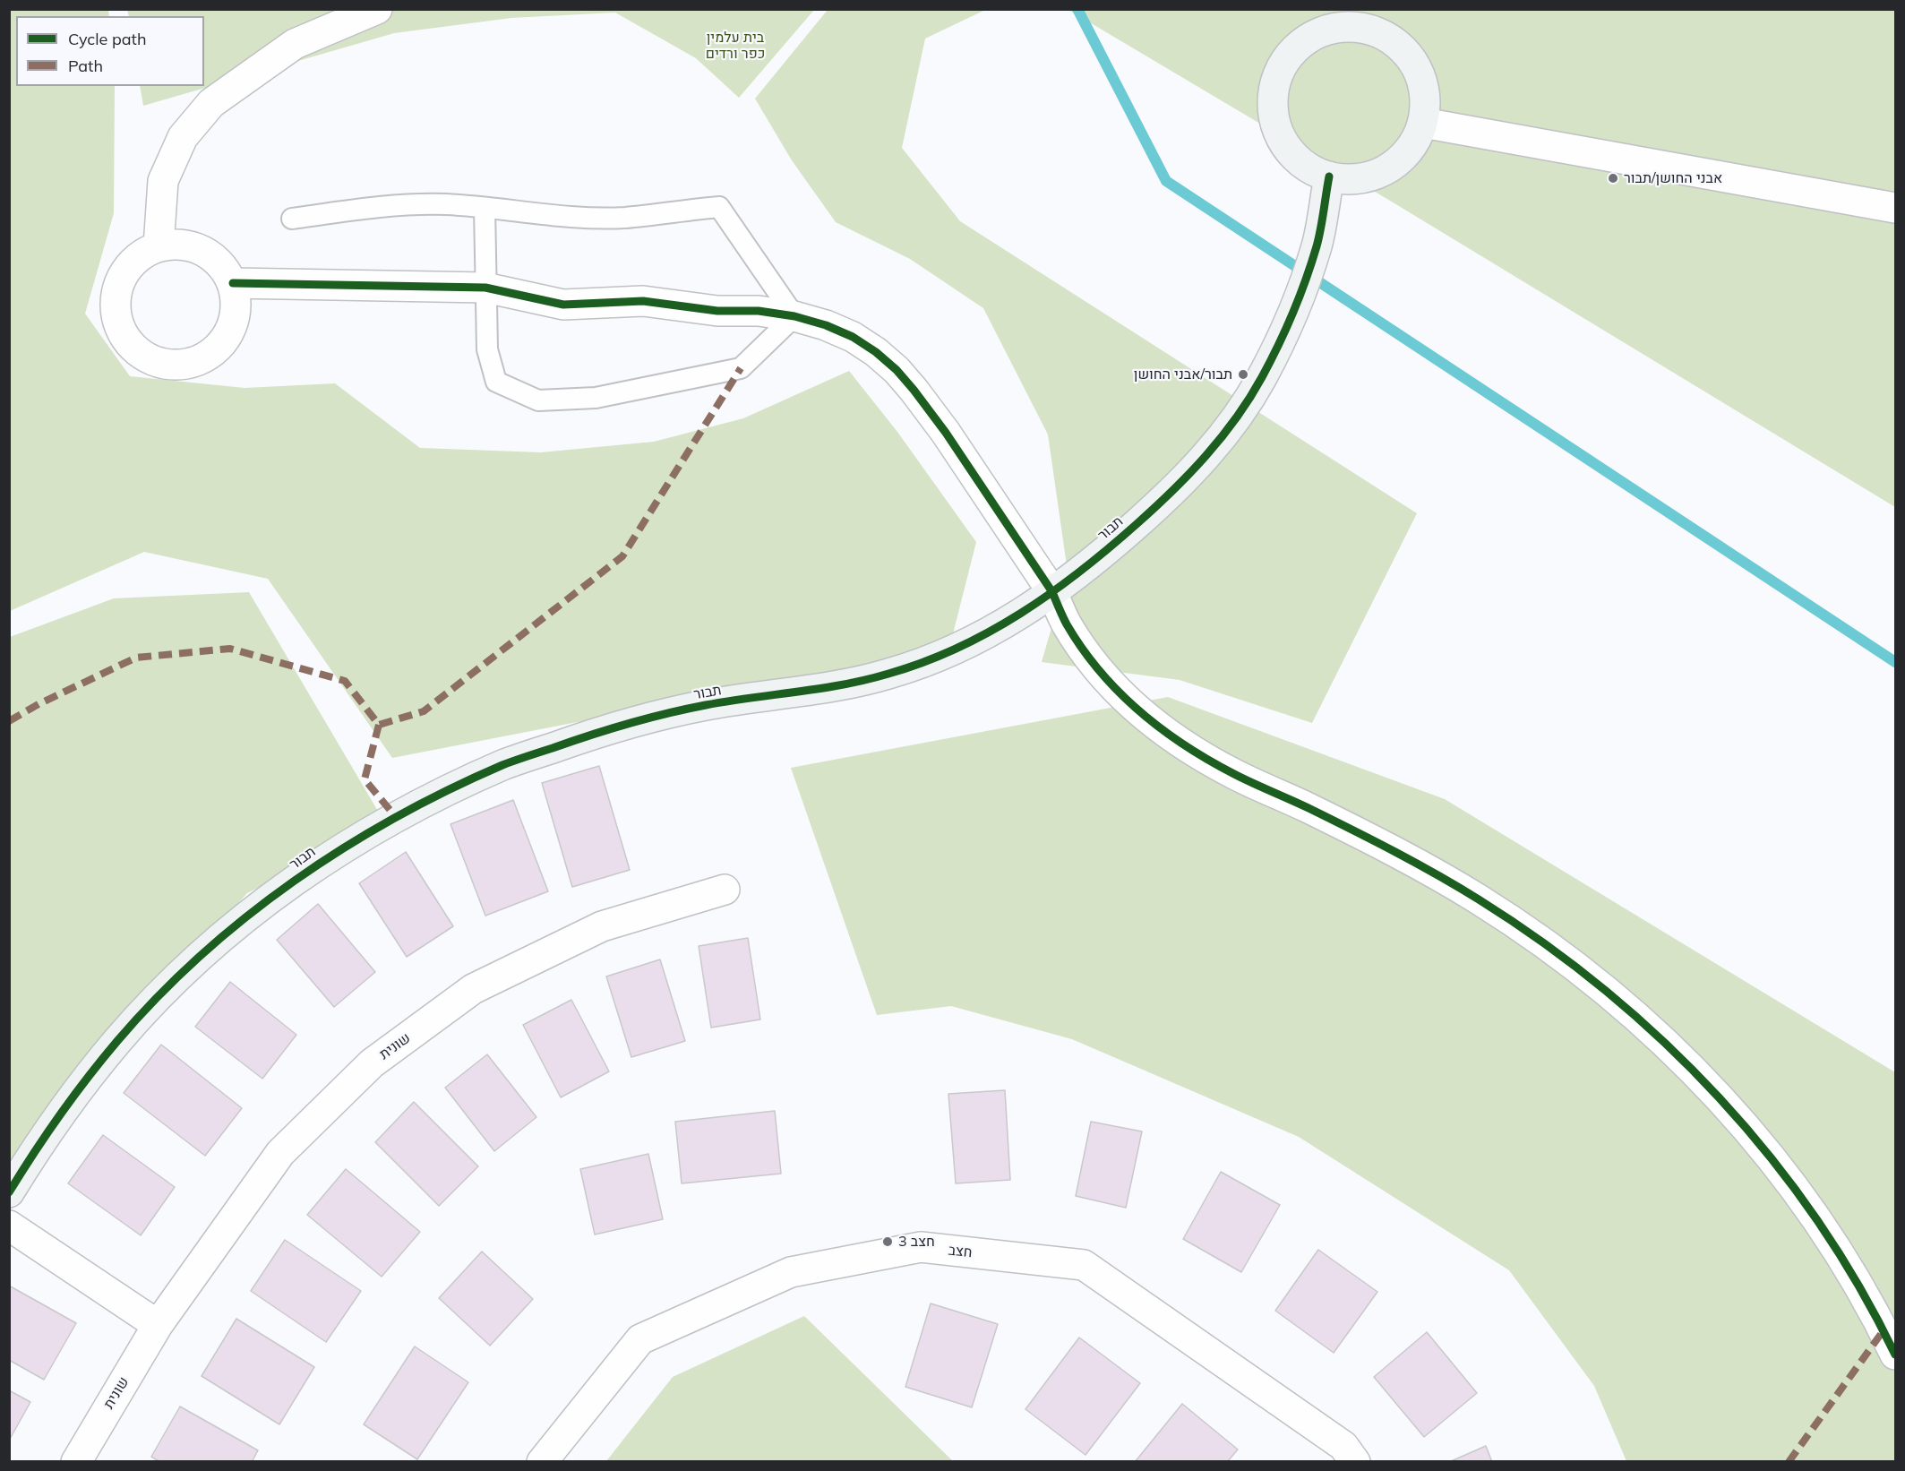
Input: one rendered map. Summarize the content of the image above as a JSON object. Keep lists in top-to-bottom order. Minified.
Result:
{"streets":{"street":["תבור","שונית","חצב"]},"parks":["בית עלמין כפר ורדים"],"places":["אבני החושן/תבור","תבור/אבני החושן","חצב 3"],"legend":["Cycle path","Path"]}
